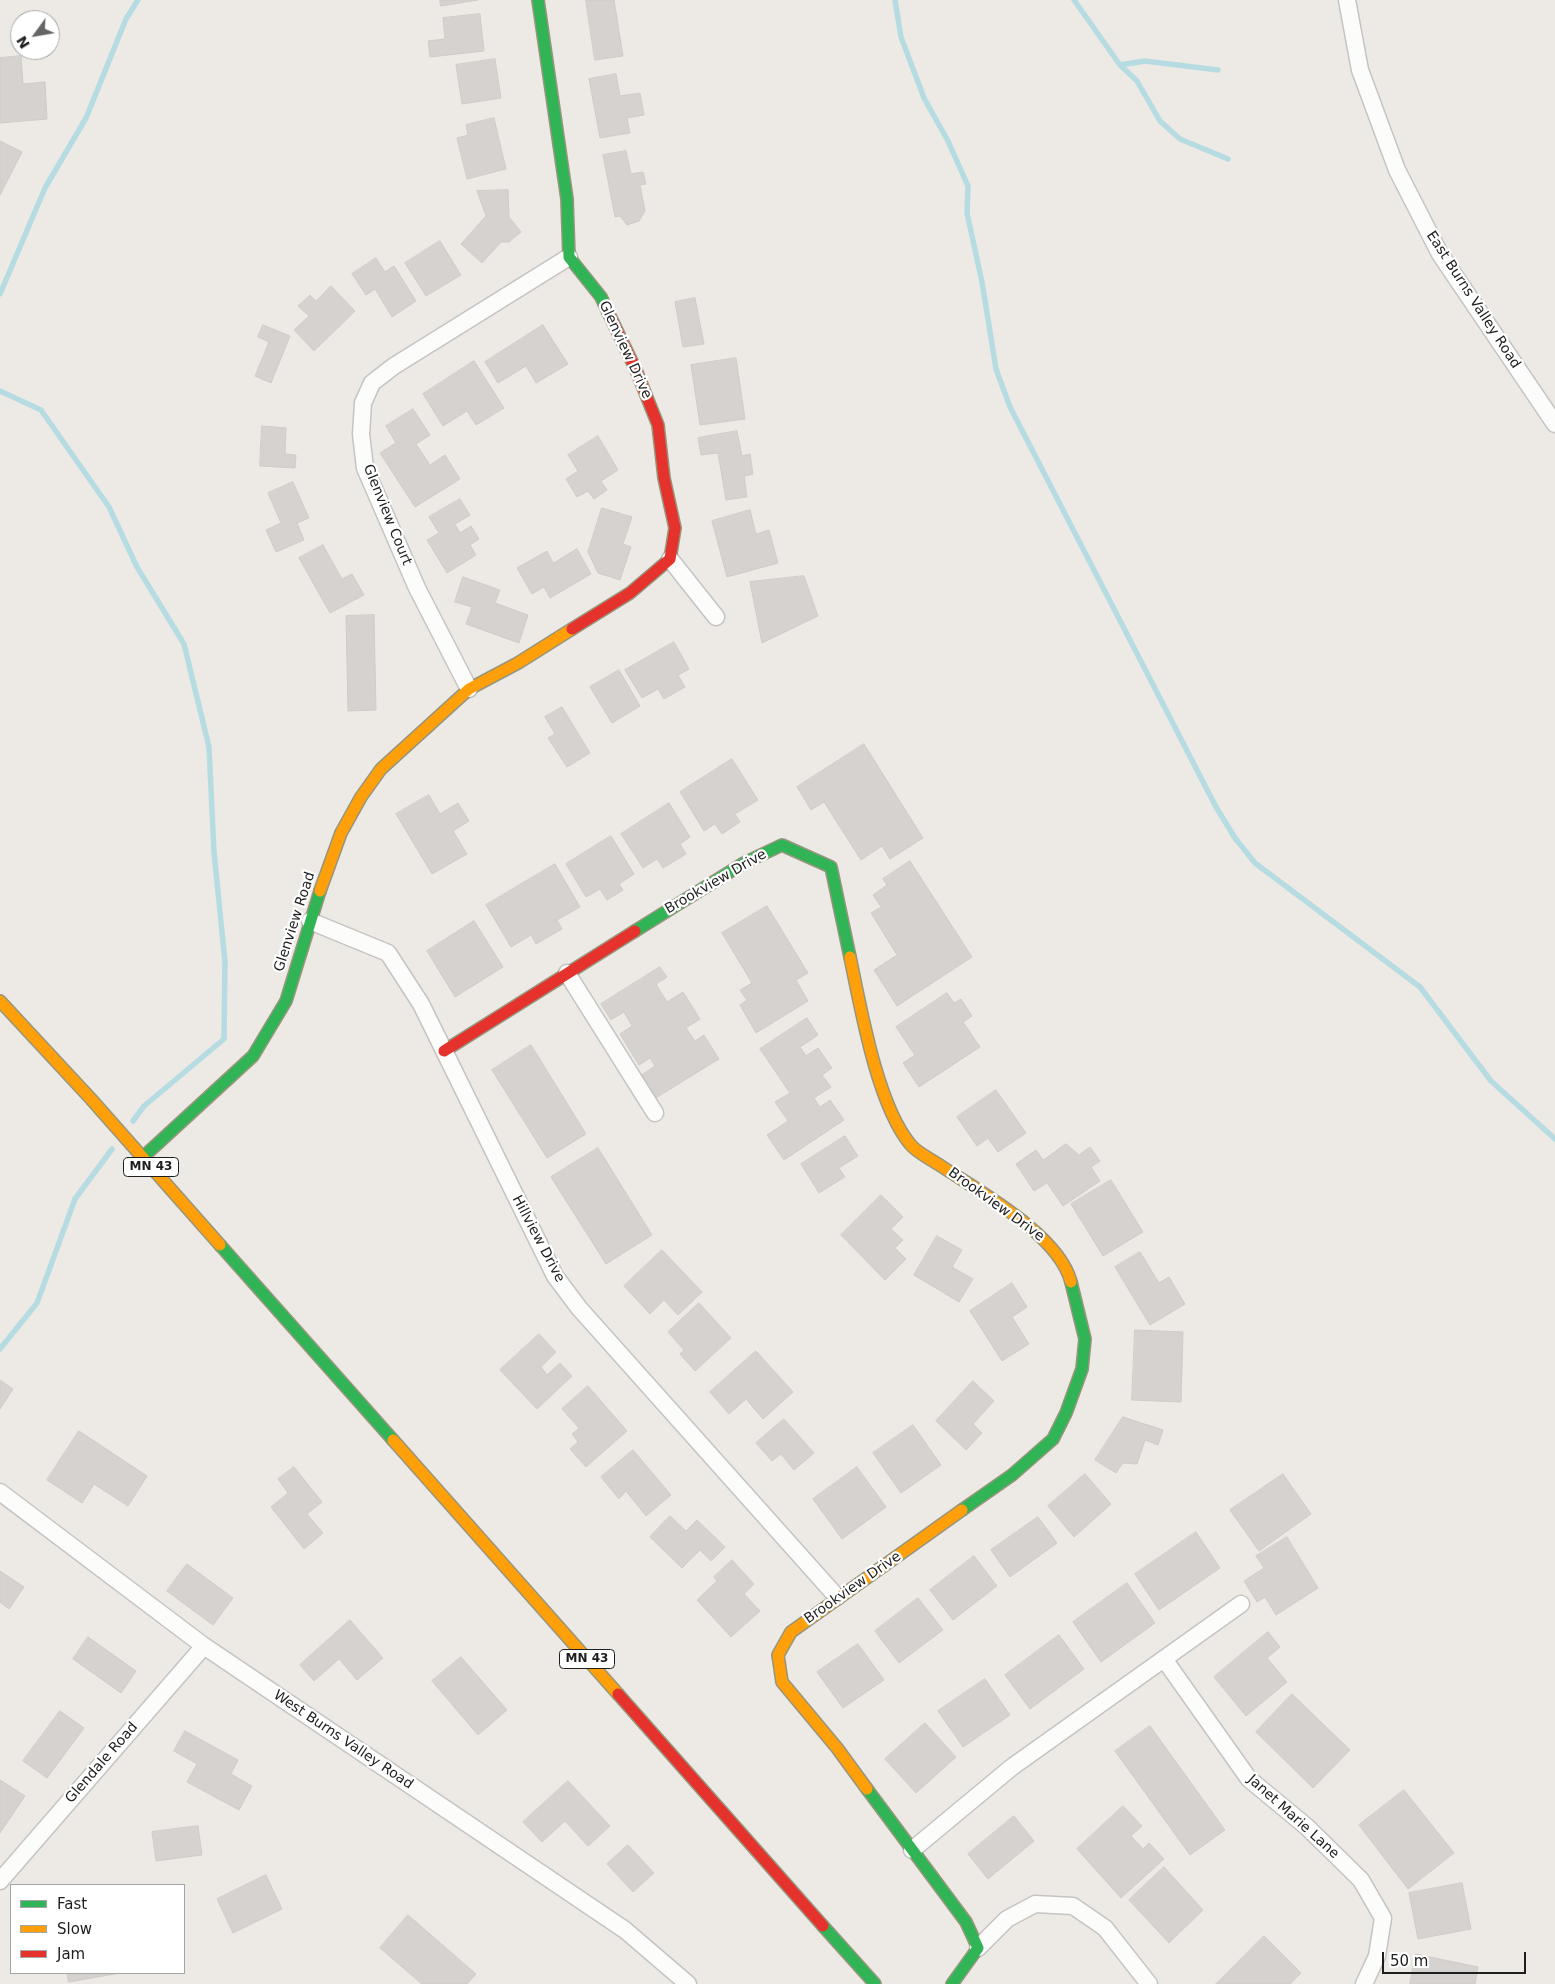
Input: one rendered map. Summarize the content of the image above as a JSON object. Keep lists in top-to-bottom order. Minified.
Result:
{"streets":{"street":["East Burns Valley Road","Glenview Drive","Glenview Court","Brookview Drive","Glenview Road","MN 43","Hillview Drive","West Burns Valley Road","Glendale Road","Janet Marie Lane"]},"crossings":[["Glenview Drive","Glenview Court"],["Glenview Court","Glenview Road"],["Brookview Drive","Hillview Drive"],["Glenview Road","MN 43"],["Glenview Road","Hillview Drive"],["West Burns Valley Road","Glendale Road"]],"legend":["Fast","Slow","Jam"],"scale_bar":"50 m","north":"bottom left"}
